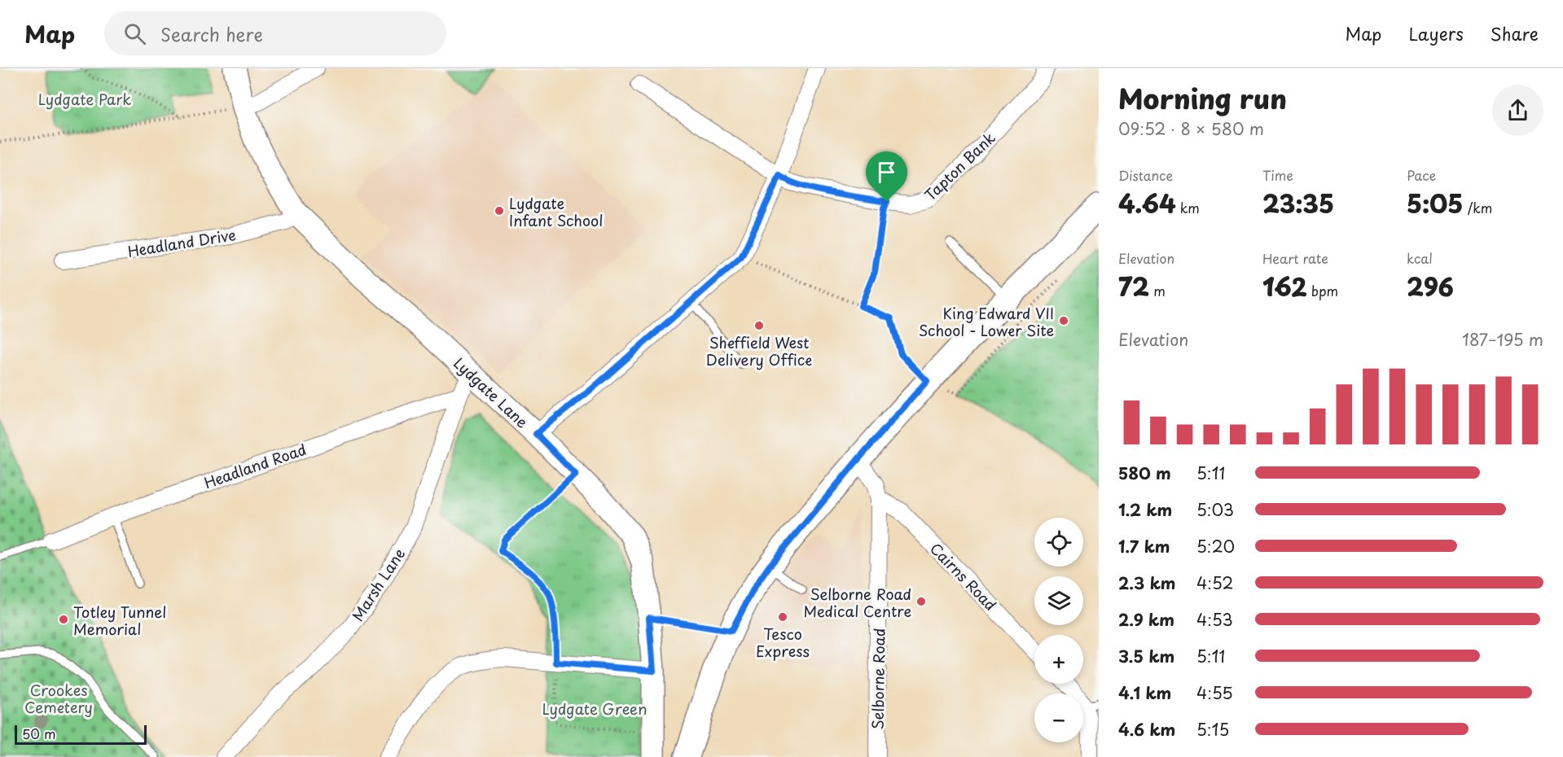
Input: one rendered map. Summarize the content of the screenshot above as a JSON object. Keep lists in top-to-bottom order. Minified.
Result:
{"streets":{"street":["Tapton Bank","Headland Drive","Lydgate Lane","Headland Road","Cairns Road","Marsh Lane","Selborne Road"]},"crossings":[["Headland Drive","Lydgate Lane"],["Lydgate Lane","Marsh Lane"],["Headland Road","Marsh Lane"],["Cairns Road","Selborne Road"]],"parks":["Lydgate Park","Crookes Cemetery","Lydgate Green"],"places":["Lydgate Infant School","King Edward VII School - Lower Site","Sheffield West Delivery Office","Selborne Road Medical Centre","Tesco Express","Totley Tunnel Memorial"],"scale_bar":"50 m","page":{"header":"Map","search":"Search here","nav":["Map","Layers","Share"],"heading":["Morning run","09:52 · 8 × 580 m"],"stats":[["Distance","4.64 km"],["Time","23:35"],["Pace","5:05 /km"],["Elevation","72 m"],["Heart rate","162 bpm"],["kcal","296"]],"chart":["Elevation","187–195 m"],"list":[{"name":"580 m","note":"5:11"},{"name":"1.2 km","note":"5:03"},{"name":"1.7 km","note":"5:20"},{"name":"2.3 km","note":"4:52"},{"name":"2.9 km","note":"4:53"},{"name":"3.5 km","note":"5:11"},{"name":"4.1 km","note":"4:55"},{"name":"4.6 km","note":"5:15"}],"map_buttons":["+","−"],"scale":"50 m"}}
